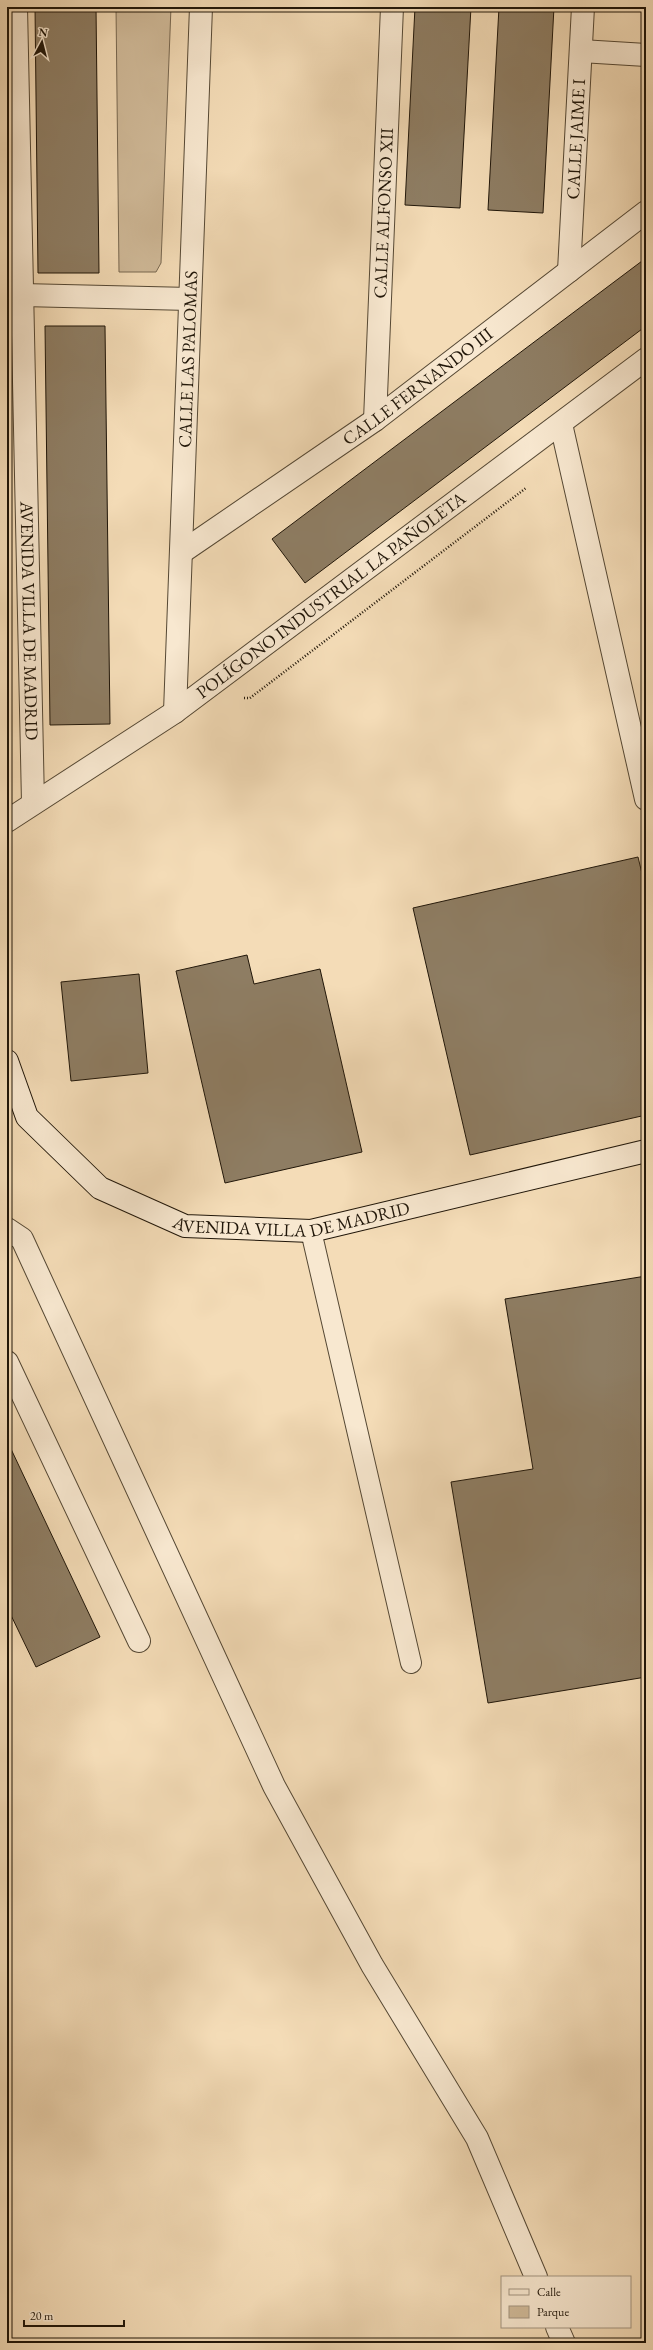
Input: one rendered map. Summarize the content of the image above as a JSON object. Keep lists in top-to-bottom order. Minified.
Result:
{"streets":{"street":["CALLE JAIME I","CALLE ALFONSO XII","CALLE LAS PALOMAS","CALLE FERNANDO III","POLÍGONO INDUSTRIAL LA PAÑOLETA","AVENIDA VILLA DE MADRID"]},"crossings":[["CALLE JAIME I","CALLE FERNANDO III"],["CALLE ALFONSO XII","CALLE FERNANDO III"],["CALLE LAS PALOMAS","CALLE FERNANDO III"],["CALLE LAS PALOMAS","POLÍGONO INDUSTRIAL LA PAÑOLETA"],["POLÍGONO INDUSTRIAL LA PAÑOLETA","AVENIDA VILLA DE MADRID"]],"legend":["Calle","Parque"],"scale_bar":"20 m","north":"top"}
